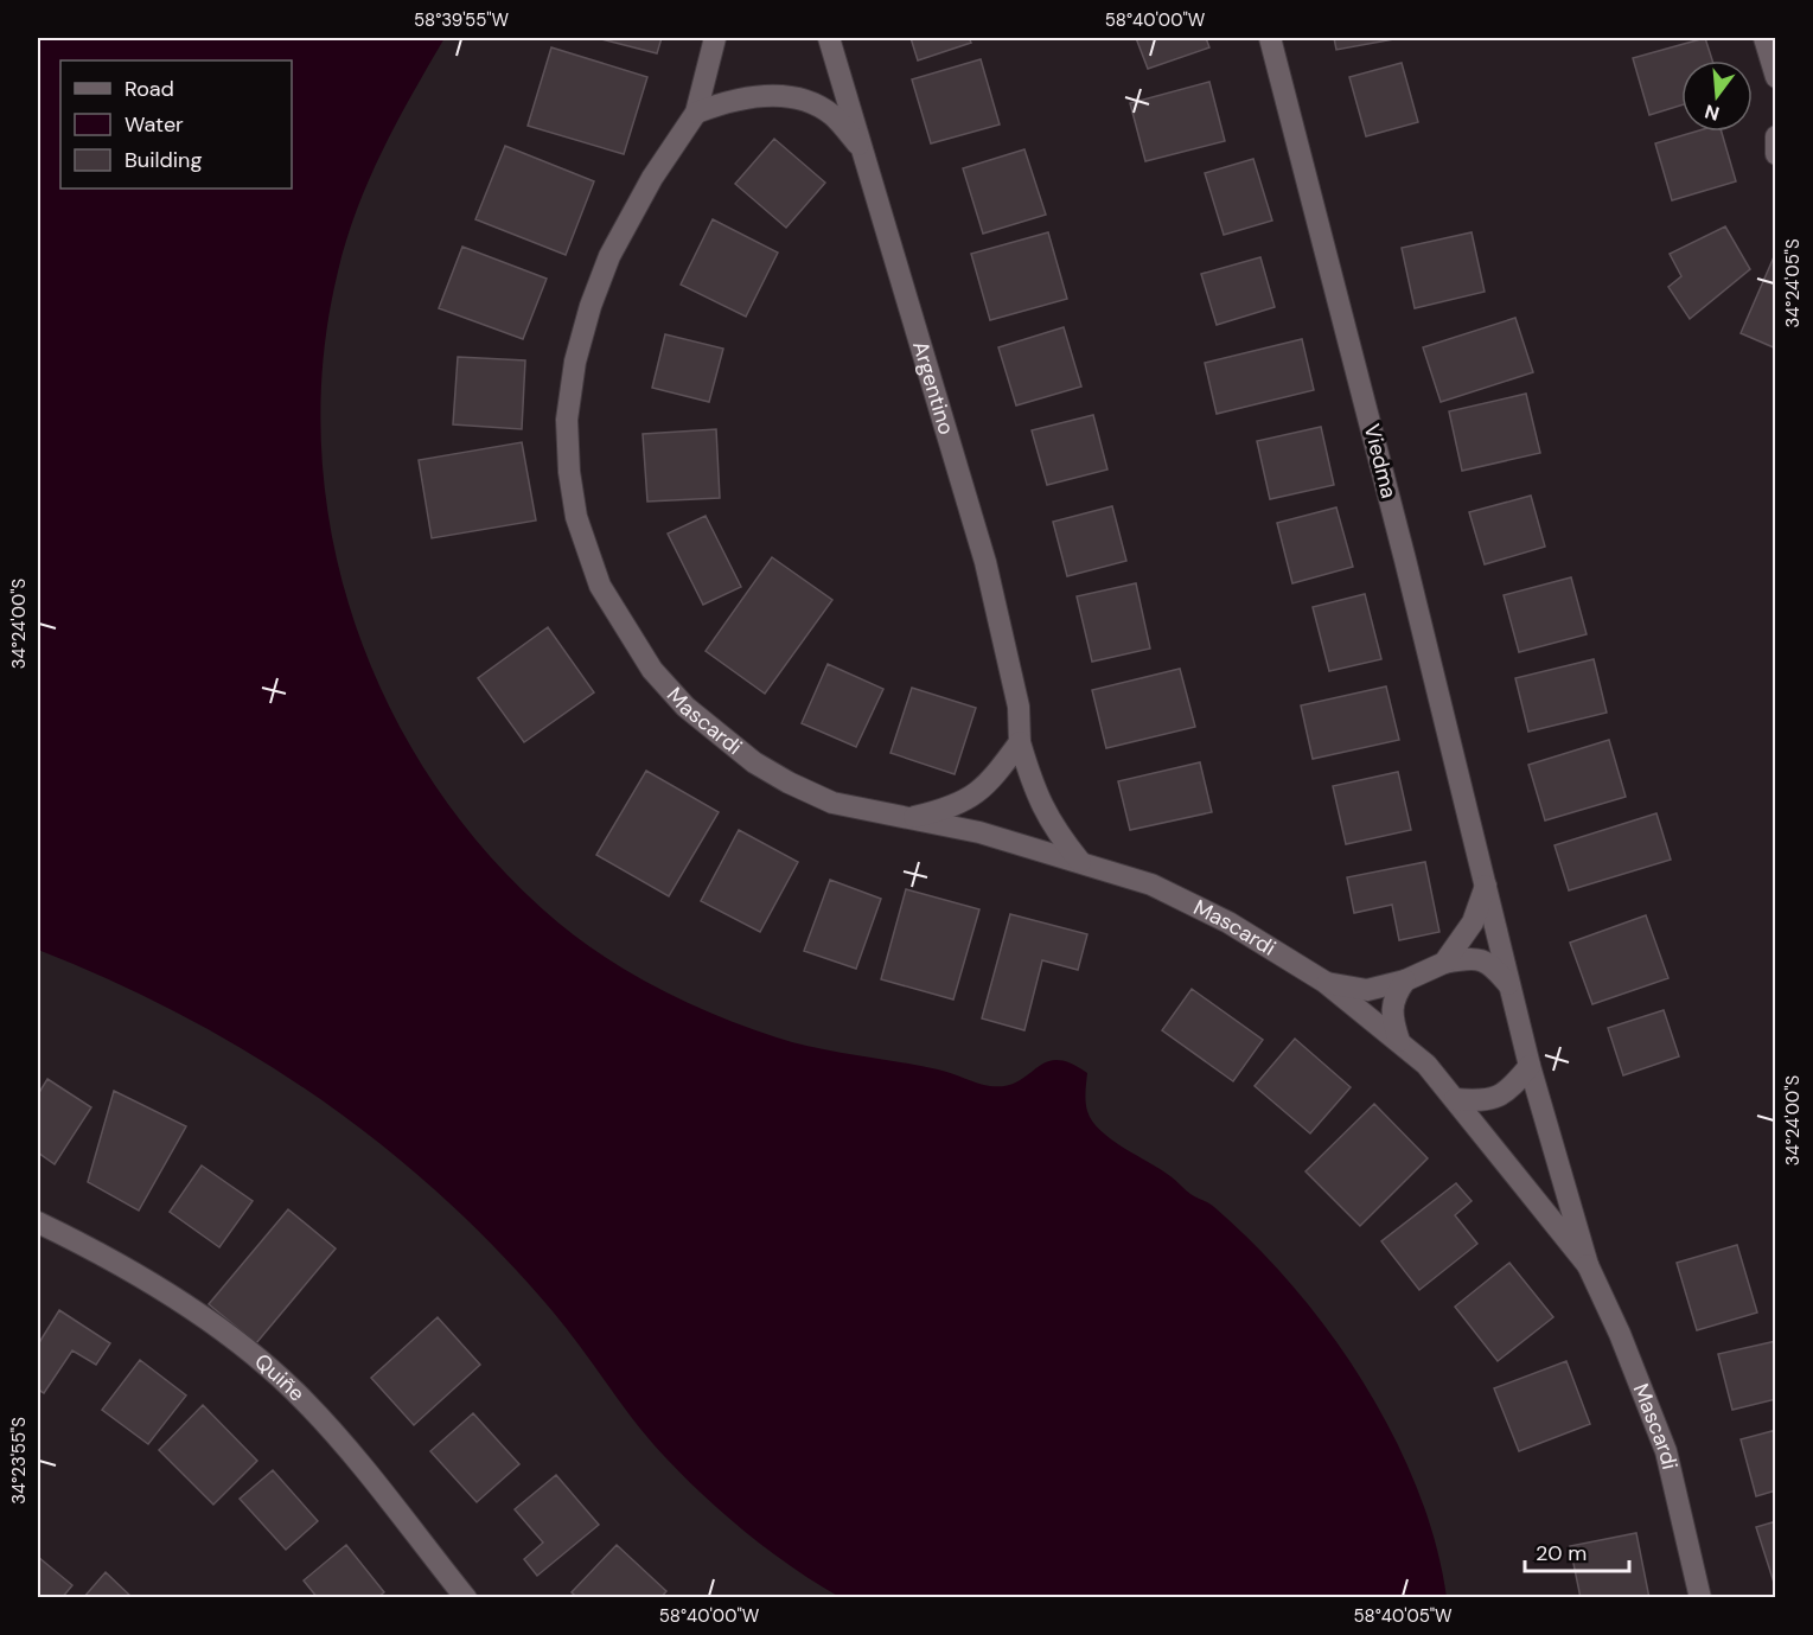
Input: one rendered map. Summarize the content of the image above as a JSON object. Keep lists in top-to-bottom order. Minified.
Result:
{"streets":{"street":["Argentino","Viedma","Mascardi","Quiñe"]},"crossings":[["Argentino","Mascardi"]],"legend":["Road","Water","Building"],"scale_bar":"20 m","north":"bottom","coordinates":["58°39'55\"W","58°40'00\"W","34°24'05\"S","34°24'00\"S","34°23'55\"S","58°40'05\"W"]}
